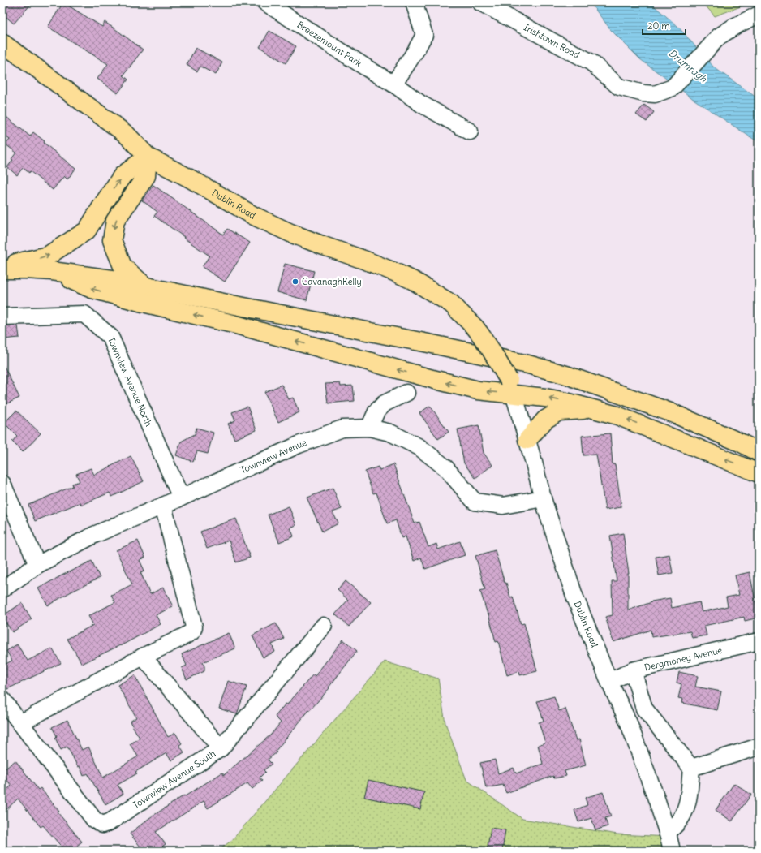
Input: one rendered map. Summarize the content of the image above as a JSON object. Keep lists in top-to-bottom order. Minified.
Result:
{"streets":{"main road":["Dublin Road"],"street":["Irishtown Road","Breezemount Park","Townview Avenue North","Townview Avenue","Dergmoney Avenue","Townview Avenue South"]},"crossings":[["Dublin Road","Townview Avenue"],["Dublin Road","Dergmoney Avenue"],["Townview Avenue North","Townview Avenue"]],"water":["Drumragh"],"places":["CavanaghKelly"],"scale_bar":"20 m"}
